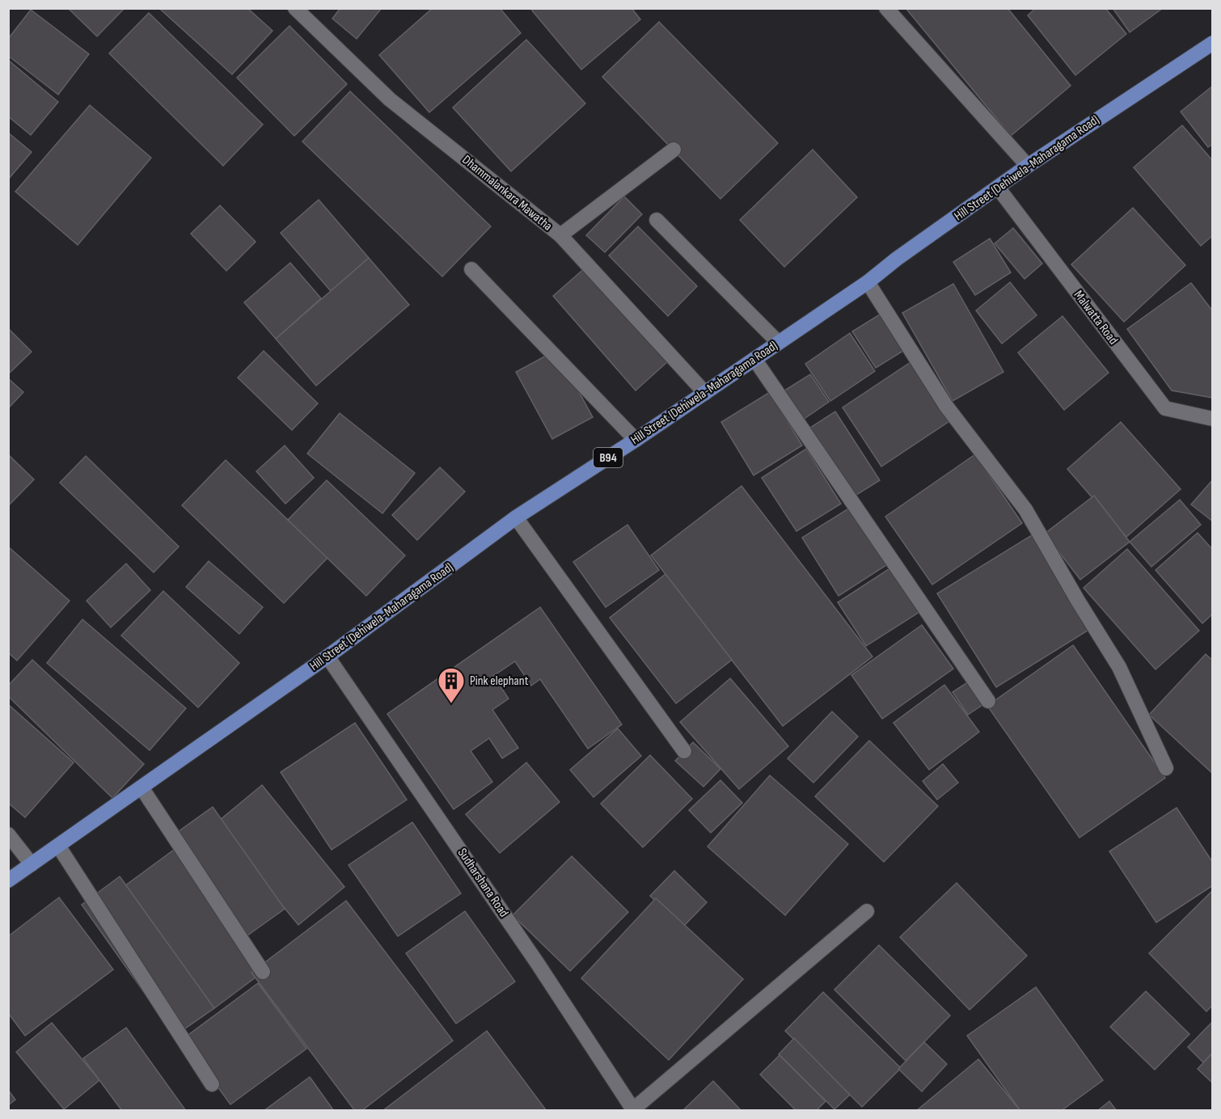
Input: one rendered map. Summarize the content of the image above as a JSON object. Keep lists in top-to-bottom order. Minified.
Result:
{"streets":{"main road":["Hill Street (Dehiwela-Maharagama Road)","B94"],"street":["Dhammalankara Mawatha","Malwatta Road","Sudharshana Road"]},"crossings":[["Hill Street (Dehiwela-Maharagama Road)","Dhammalankara Mawatha"],["Hill Street (Dehiwela-Maharagama Road)","Malwatta Road"],["Hill Street (Dehiwela-Maharagama Road)","Sudharshana Road"]],"places":{"building":["Pink elephant"]}}
